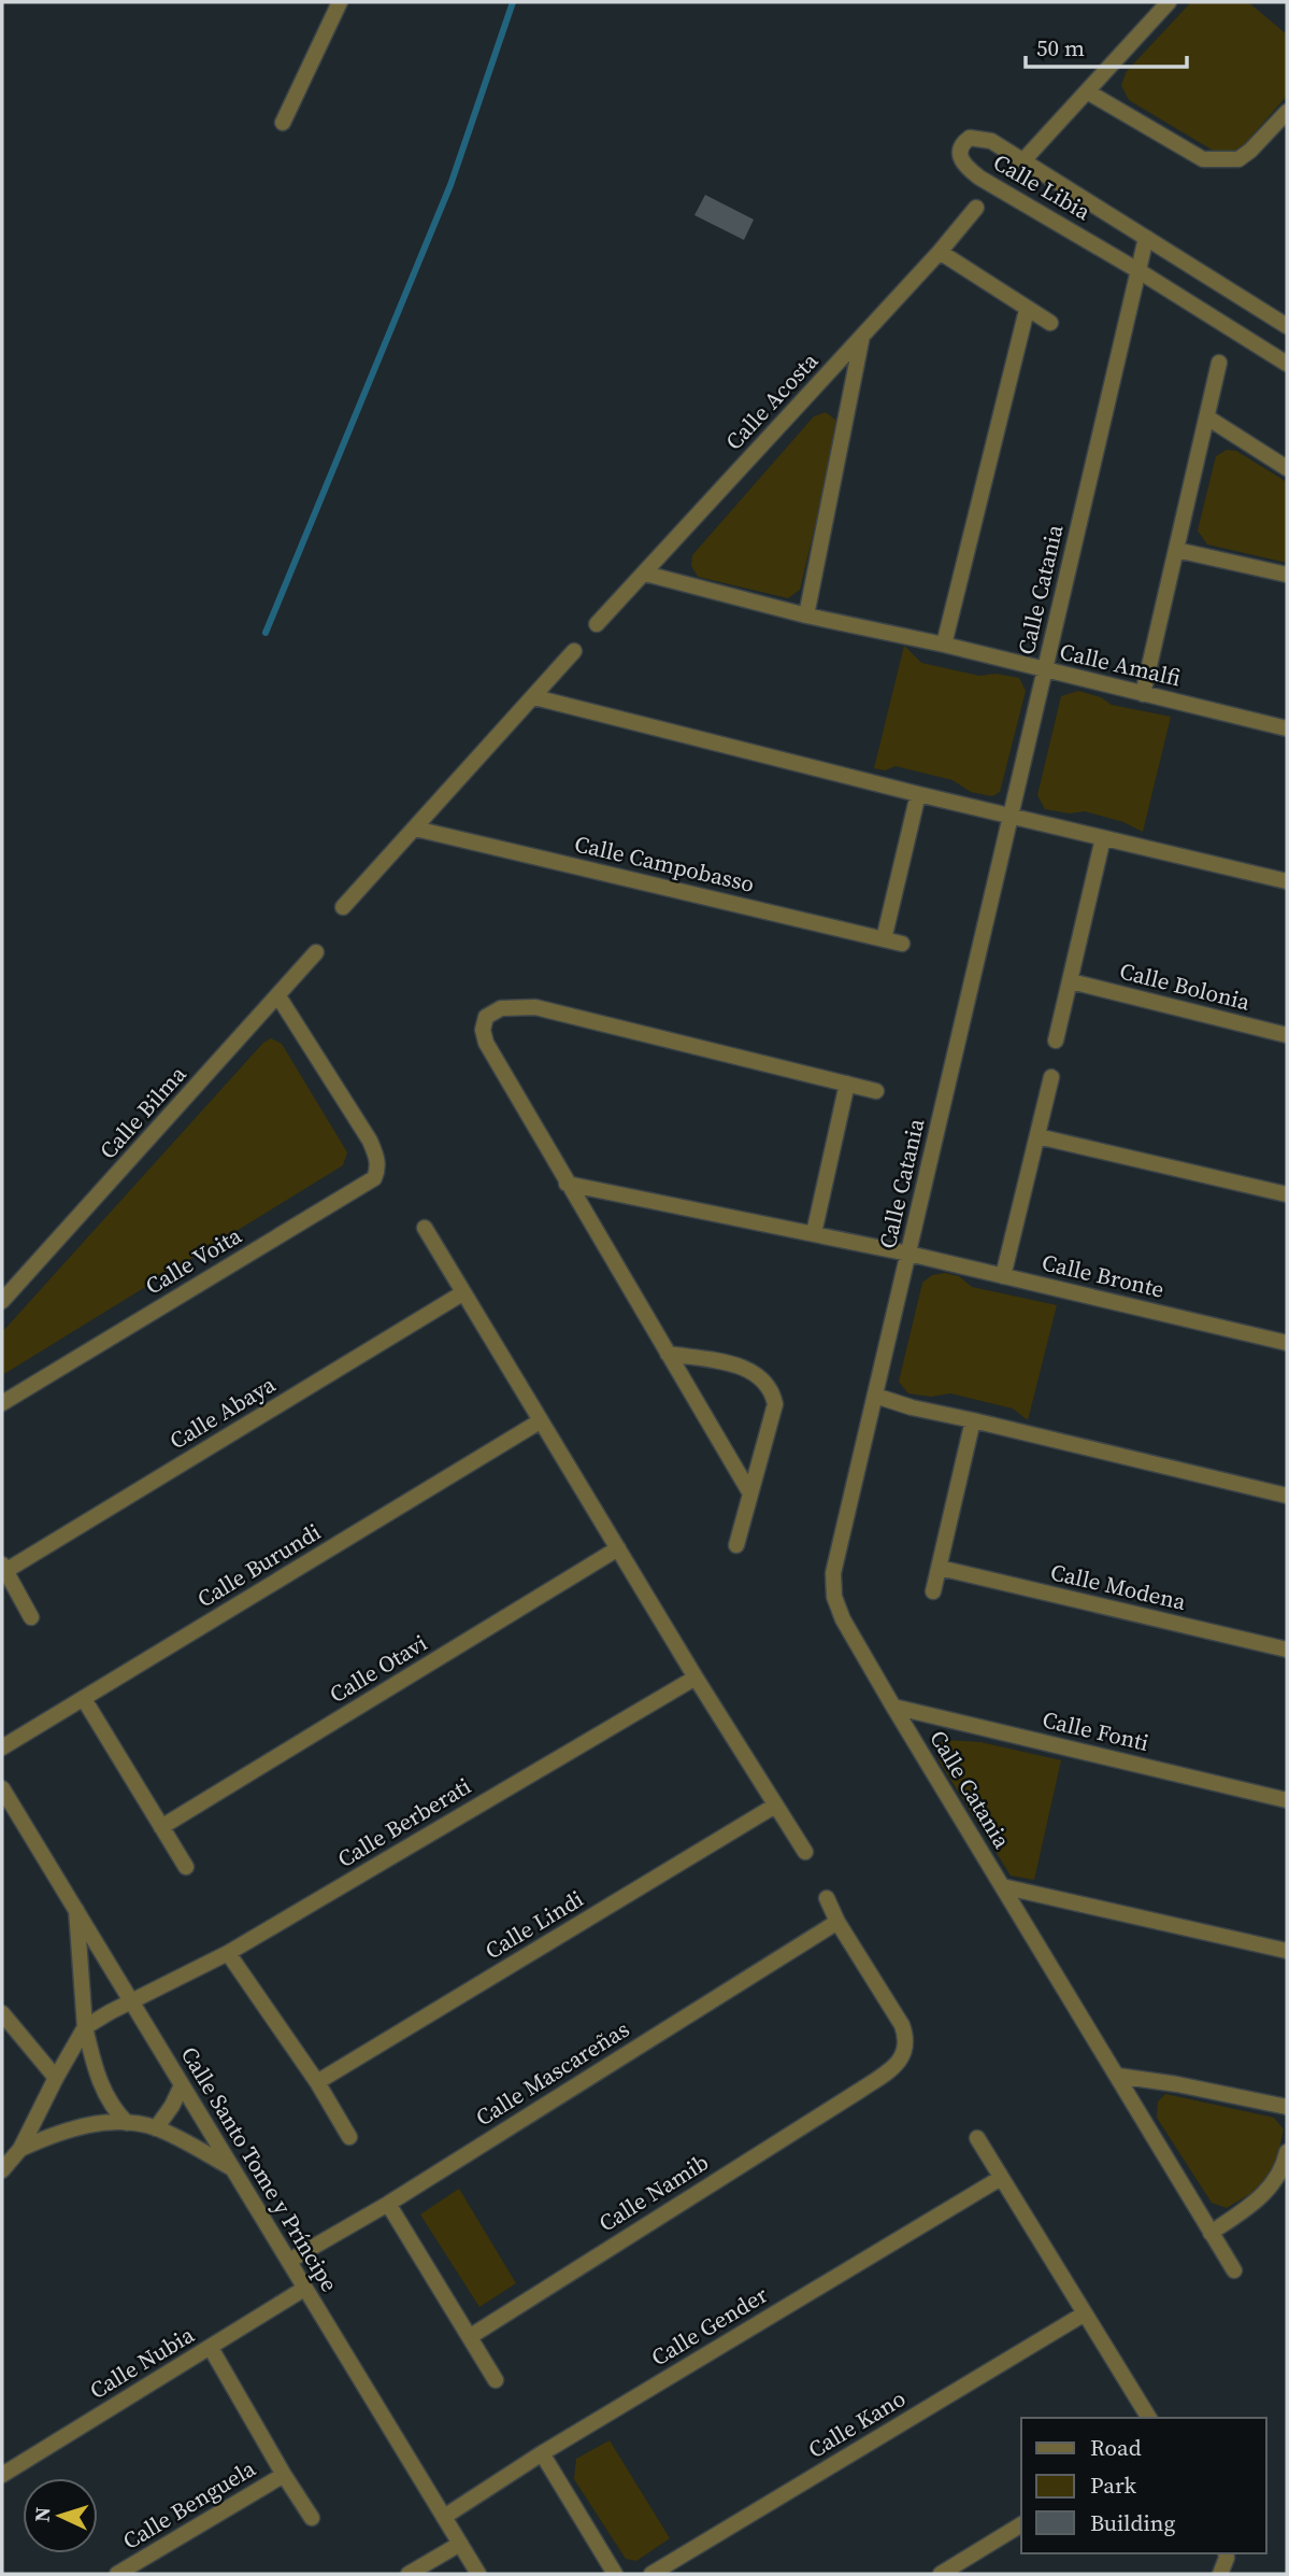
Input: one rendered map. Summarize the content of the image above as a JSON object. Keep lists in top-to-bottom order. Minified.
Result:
{"streets":{"street":["Calle Libia","Calle Acosta","Calle Catania","Calle Amalfi","Calle Campobasso","Calle Bolonia","Calle Bilma","Calle Voita","Calle Bronte","Calle Abaya","Calle Burundi","Calle Modena","Calle Otavi","Calle Fonti","Calle Berberati","Calle Lindi","Calle Mascareñas","Calle Santo Tome y Príncipe","Calle Namib","Calle Gender","Calle Nubia","Calle Kano","Calle Benguela"]},"crossings":[["Calle Libia","Calle Catania"],["Calle Acosta","Calle Amalfi"],["Calle Catania","Calle Amalfi"],["Calle Catania","Calle Bronte"],["Calle Catania","Calle Fonti"],["Calle Bilma","Calle Voita"],["Calle Berberati","Calle Santo Tome y Príncipe"],["Calle Mascareñas","Calle Santo Tome y Príncipe"],["Calle Mascareñas","Calle Namib"],["Calle Santo Tome y Príncipe","Calle Gender"],["Calle Santo Tome y Príncipe","Calle Nubia"]],"legend":["Road","Park","Building"],"scale_bar":"50 m","north":"left"}
